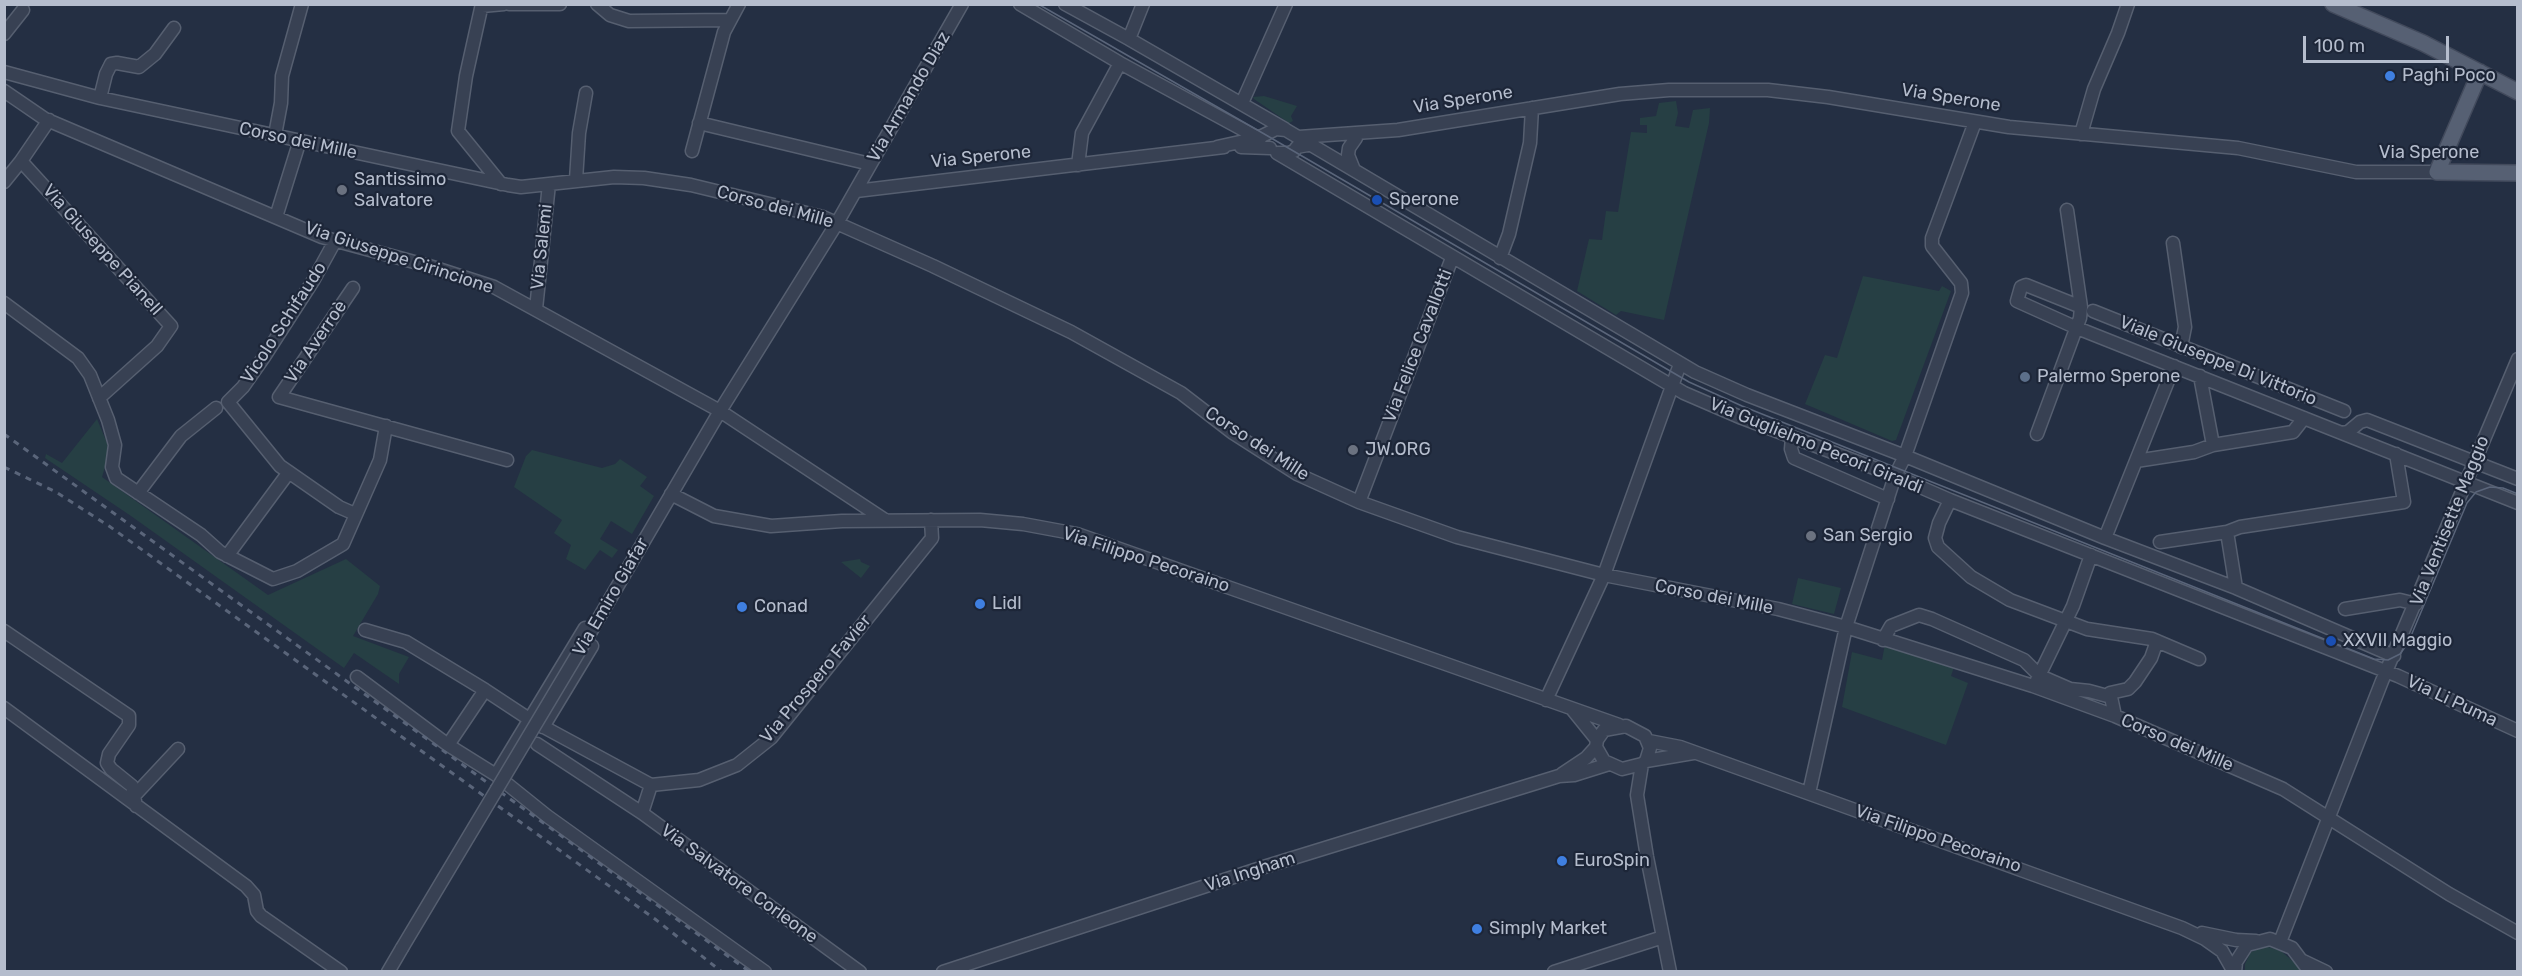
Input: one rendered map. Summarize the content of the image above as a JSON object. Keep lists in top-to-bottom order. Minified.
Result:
{"streets":{"main road":["Via Sperone"],"street":["Via Armando Diaz","Corso dei Mille","Via Salemi","Via Giuseppe Pianell","Via Giuseppe Cirincione","Vicolo Schifaudo","Via Averroè","Via Felice Cavallotti","Viale Giuseppe Di Vittorio","Via Guglielmo Pecori Giraldi","Via Ventisette Maggio","Via Filippo Pecoraino","Via Emiro Giafar","Via Prospero Favier","Via Li Puma","Via Ingham","Via Salvatore Corleone"]},"crossings":[["Via Armando Diaz","Via Sperone"],["Via Armando Diaz","Corso dei Mille"],["Via Armando Diaz","Via Emiro Giafar"],["Corso dei Mille","Via Salemi"],["Corso dei Mille","Via Felice Cavallotti"],["Corso dei Mille","Via Ventisette Maggio"],["Corso dei Mille","Via Emiro Giafar"],["Via Salemi","Via Giuseppe Cirincione"],["Via Giuseppe Cirincione","Vicolo Schifaudo"],["Via Giuseppe Cirincione","Via Filippo Pecoraino"],["Via Giuseppe Cirincione","Via Emiro Giafar"],["Via Felice Cavallotti","Via Guglielmo Pecori Giraldi"],["Viale Giuseppe Di Vittorio","Via Ventisette Maggio"],["Via Guglielmo Pecori Giraldi","Via Ventisette Maggio"],["Via Guglielmo Pecori Giraldi","Via Li Puma"],["Via Ventisette Maggio","Via Filippo Pecoraino"],["Via Ventisette Maggio","Via Li Puma"],["Via Filippo Pecoraino","Via Emiro Giafar"],["Via Filippo Pecoraino","Via Prospero Favier"],["Via Prospero Favier","Via Salvatore Corleone"]],"places":["Paghi Poco","Santissimo Salvatore","Sperone","Palermo Sperone","JW.ORG","San Sergio","Lidl","Conad","XXVII Maggio","EuroSpin","Simply Market"],"scale_bar":"100 m"}
